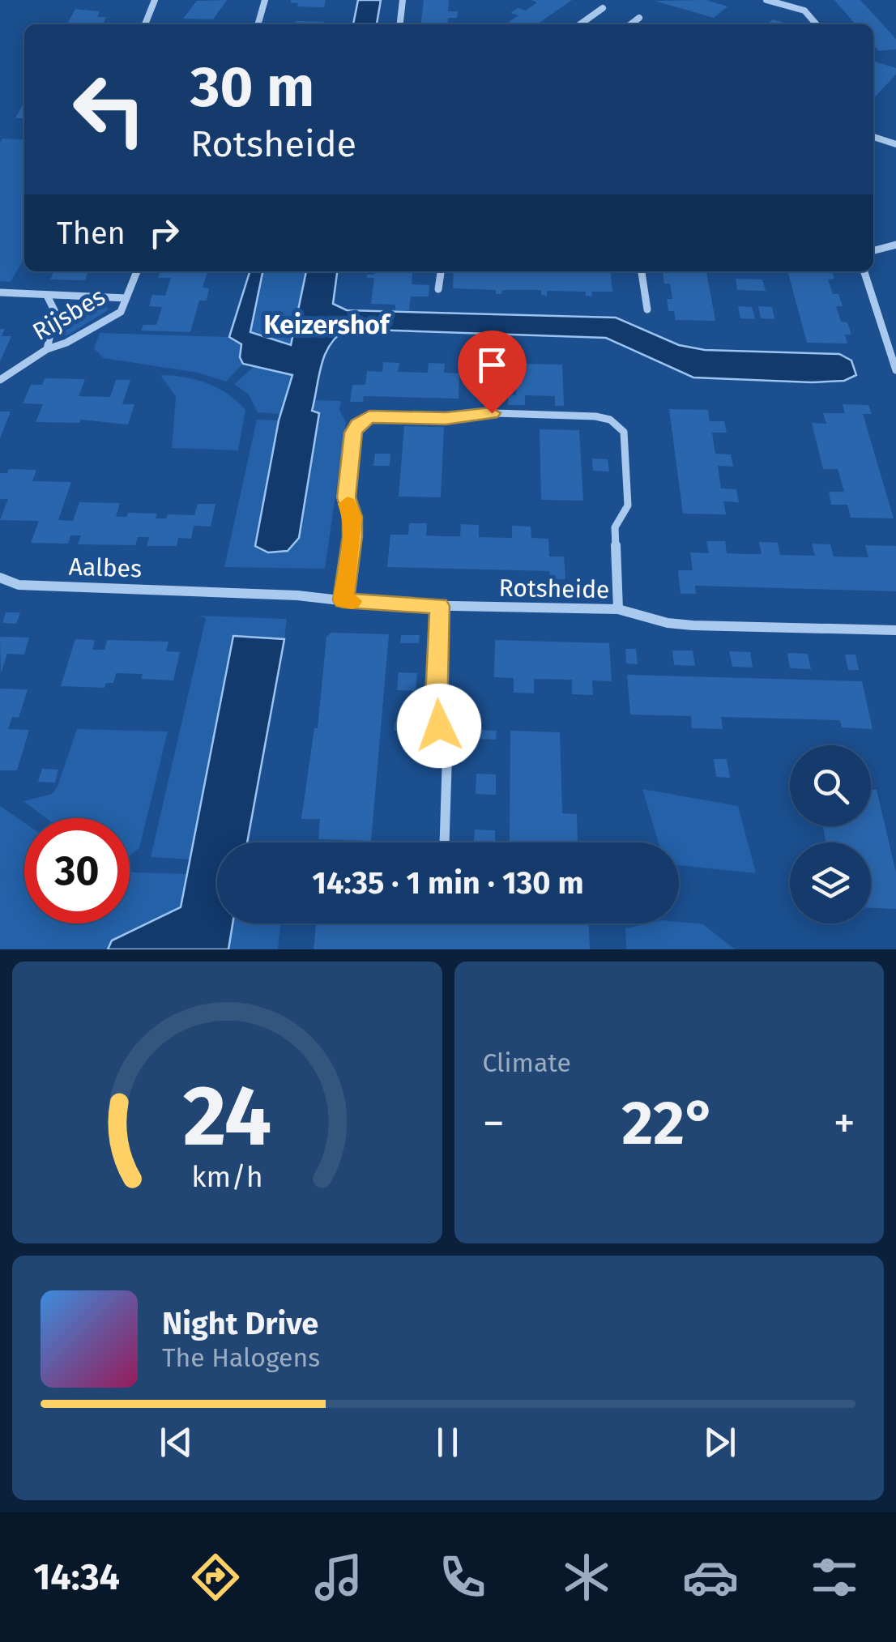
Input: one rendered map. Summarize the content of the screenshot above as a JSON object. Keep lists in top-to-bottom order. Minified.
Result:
{"streets":{"street":["Rijsbes","Aalbes","Rotsheide"]},"crossings":[["Aalbes","Rotsheide"]],"districts":["Keizershof"],"page":{"turn":["30 m","Rotsheide"],"then":"Then","limit":"30","trip":"14:35 · 1 min · 130 m","tile":"Climate","heat":["−","22°","+"],"song":["Night Drive","The Halogens"],"tabs":"14:34","gauge":["24","km/h"]}}
